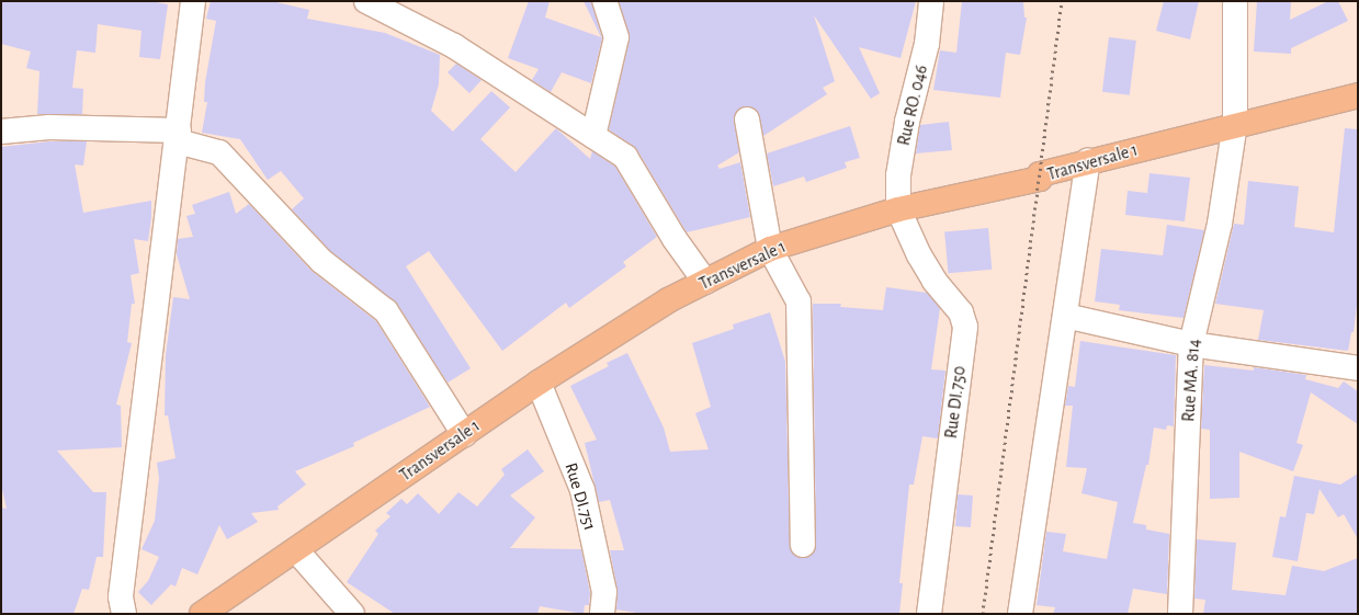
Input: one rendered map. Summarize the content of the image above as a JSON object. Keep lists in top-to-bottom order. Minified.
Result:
{"streets":{"main road":["Transversale 1"],"street":["Rue RO. 046","Rue MA. 814","Rue DI.750","Rue DI.751"]},"crossings":[["Rue RO. 046","Transversale 1"],["Rue RO. 046","Rue DI.750"],["Transversale 1","Rue MA. 814"],["Transversale 1","Rue DI.750"],["Transversale 1","Rue DI.751"]]}
